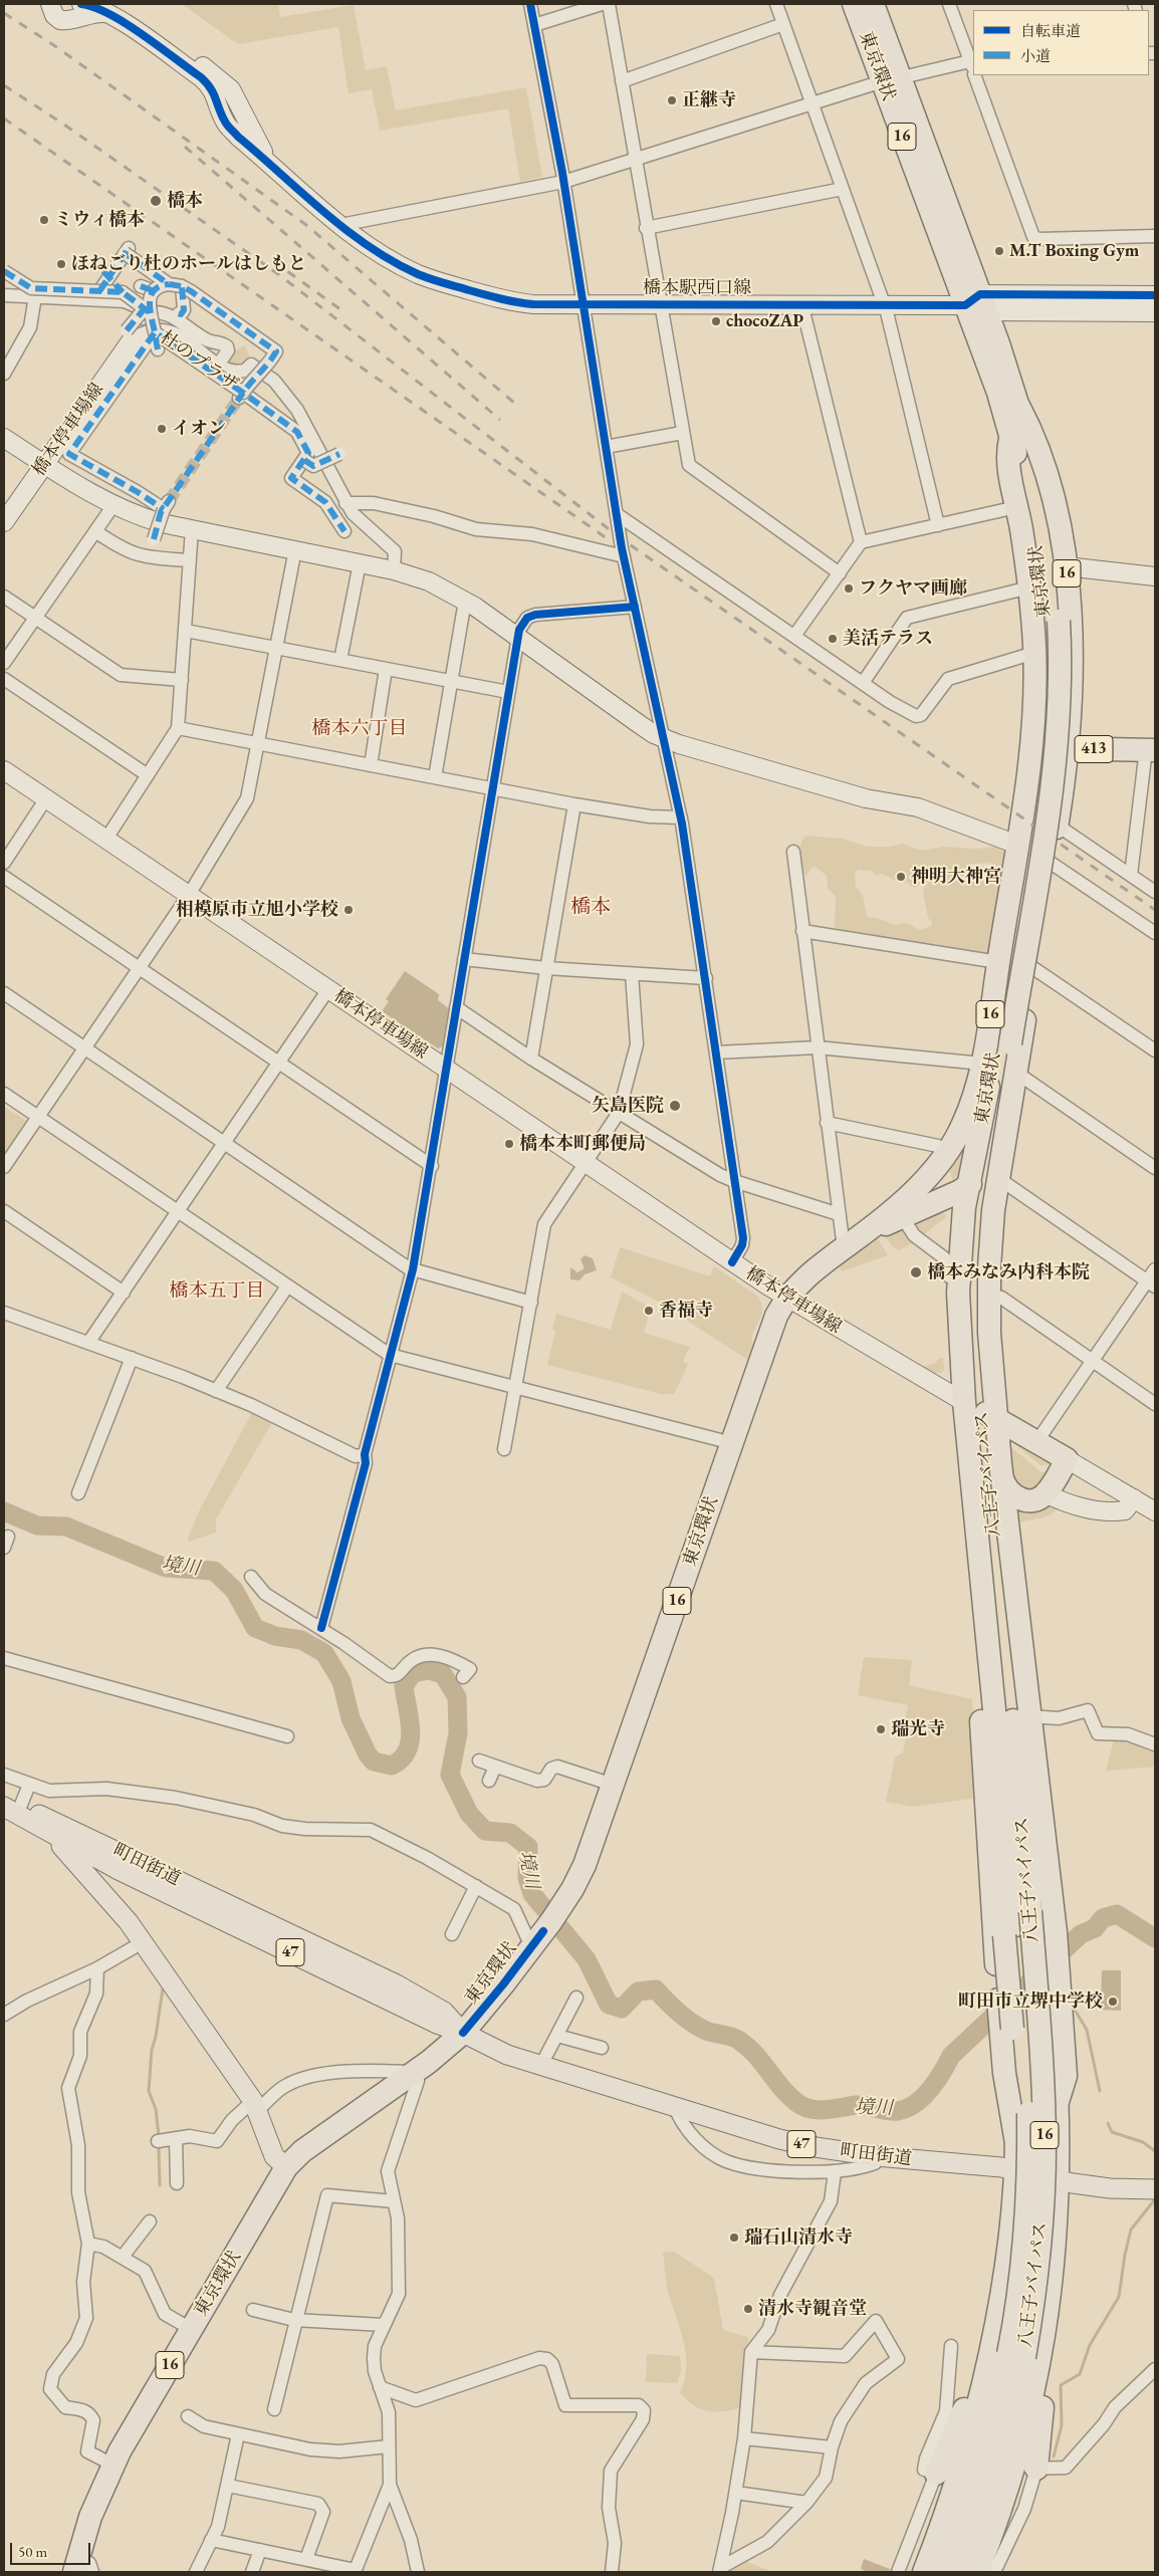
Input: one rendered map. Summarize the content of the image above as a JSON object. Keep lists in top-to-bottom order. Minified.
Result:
{"streets":{"highway":["東京環状","16","413","八王子バイパス"],"main road":["町田街道","47"],"street":["橋本駅西口線","杜のプラザ","橋本停車場線"]},"crossings":[["東京環状","16"],["東京環状","橋本駅西口線"],["東京環状","橋本停車場線"],["東京環状","八王子バイパス"],["東京環状","町田街道"],["東京環状","47"],["16","橋本停車場線"],["16","413"],["16","八王子バイパス"],["16","町田街道"],["橋本停車場線","八王子バイパス"],["町田街道","47"]],"districts":["橋本六丁目","橋本","橋本五丁目"],"water":["境川"],"places":["正継寺","橋本","ミウィ橋本","M.T Boxing Gym","ほねごり杜のホールはしもと","chocoZAP","イオン","フクヤマ画廊","美活テラス","神明大神宮","相模原市立旭小学校","矢島医院","橋本本町郵便局","橋本みなみ内科本院","香福寺","瑞光寺","町田市立堺中学校","瑞石山清水寺","清水寺観音堂"],"legend":["自転車道","小道"],"scale_bar":"50 m"}
